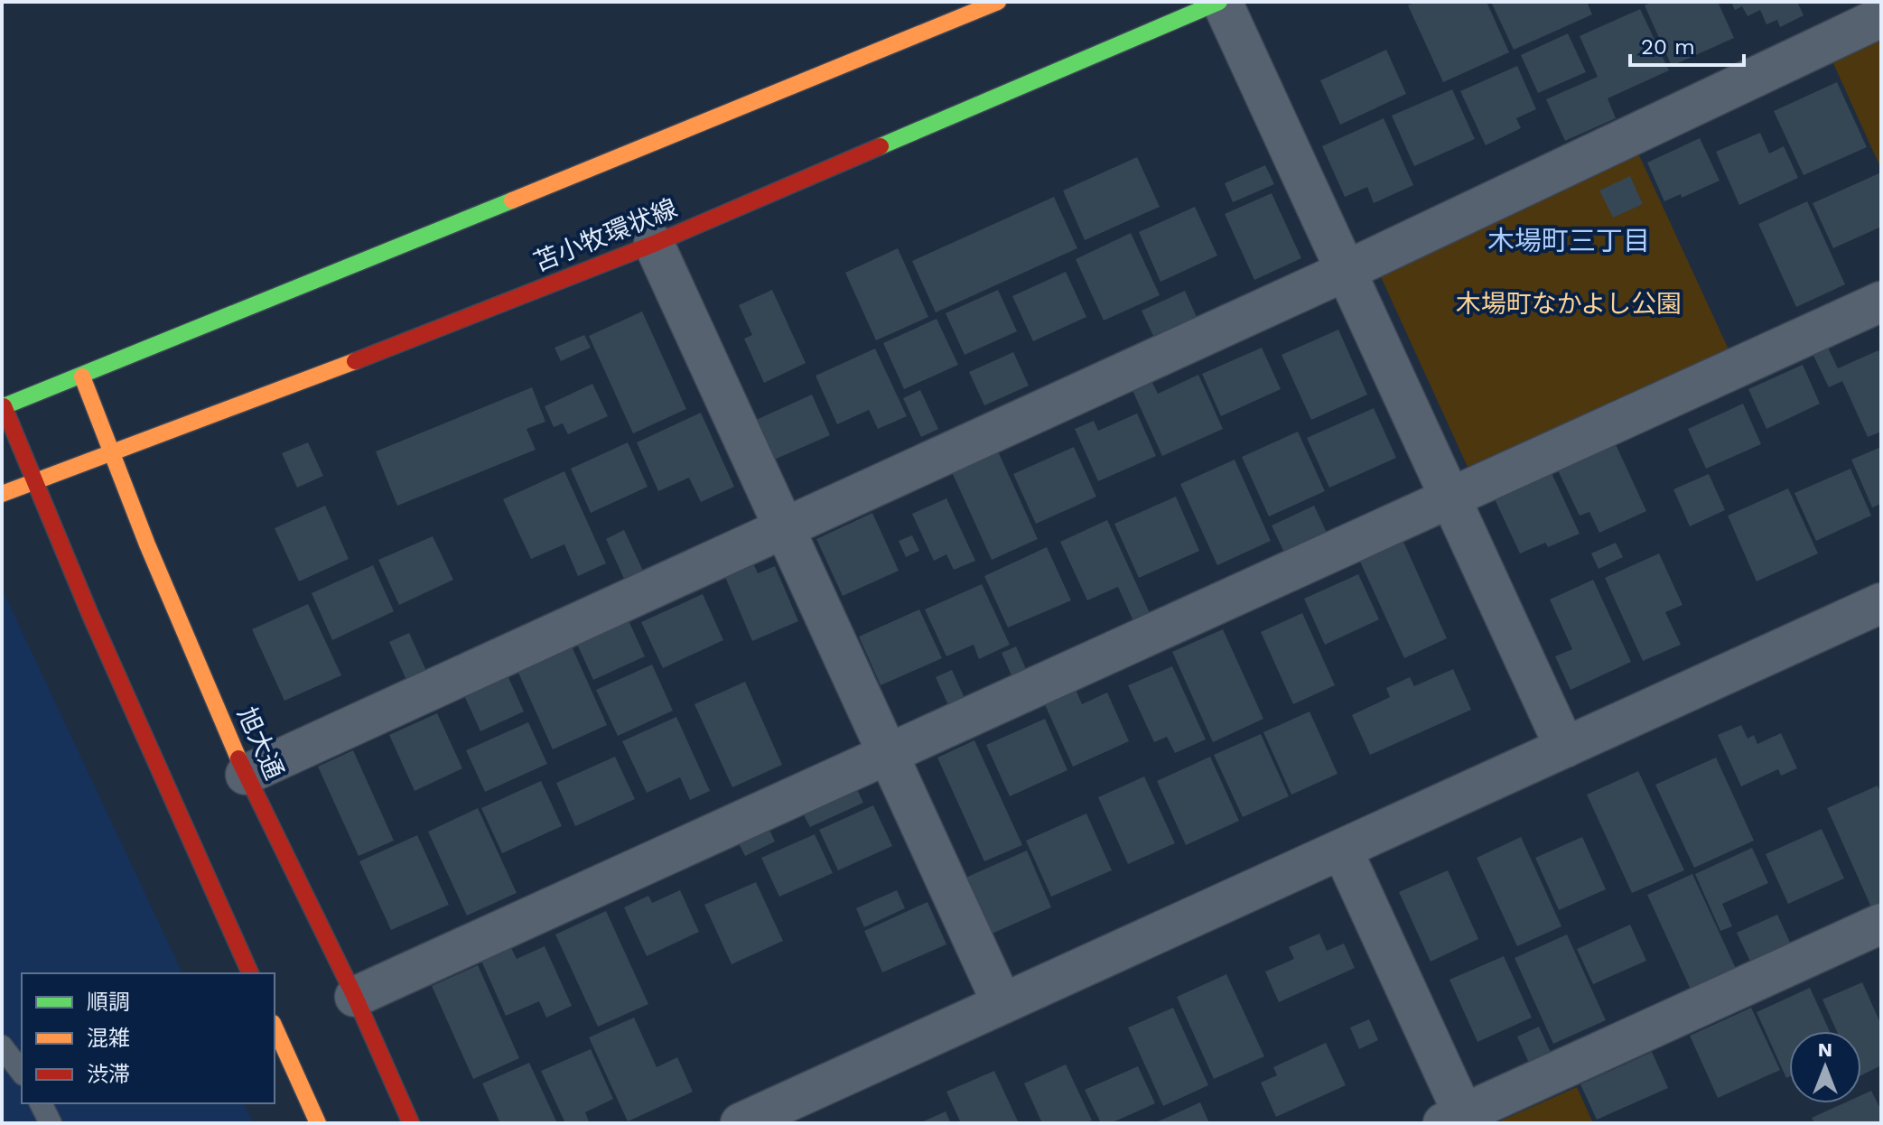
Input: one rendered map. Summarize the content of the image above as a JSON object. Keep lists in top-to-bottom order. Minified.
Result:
{"streets":{"main road":["苫小牧環状線","旭大通"]},"crossings":[["苫小牧環状線","旭大通"]],"districts":["木場町三丁目"],"parks":["木場町なかよし公園"],"legend":["順調","混雑","渋滞"],"scale_bar":"20 m","north":"top"}
